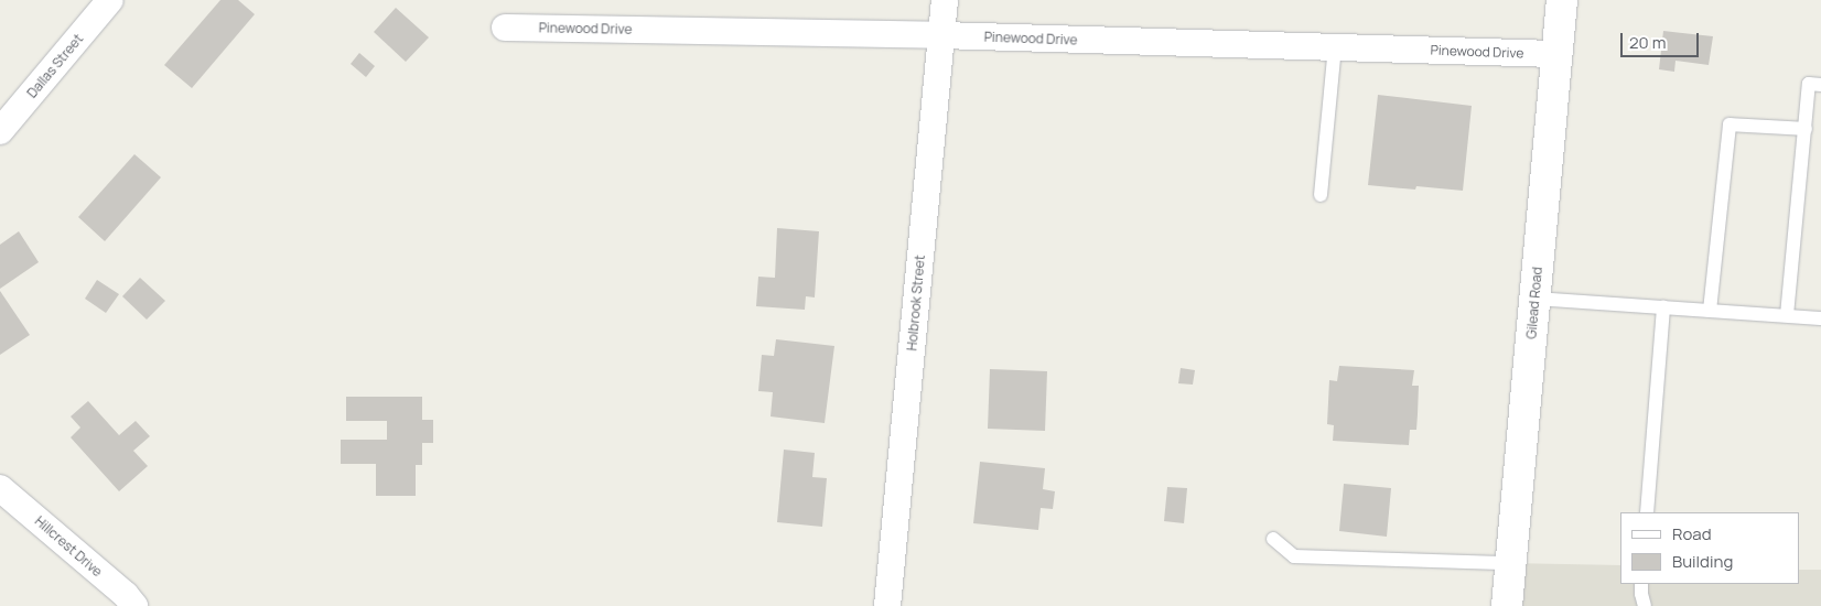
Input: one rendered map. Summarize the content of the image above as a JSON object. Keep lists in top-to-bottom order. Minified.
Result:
{"streets":{"main road":["Gilead Road"],"street":["Pinewood Drive","Dallas Street","Holbrook Street","Hillcrest Drive"]},"crossings":[["Pinewood Drive","Holbrook Street"],["Pinewood Drive","Gilead Road"]],"legend":["Road","Building"],"scale_bar":"20 m"}
